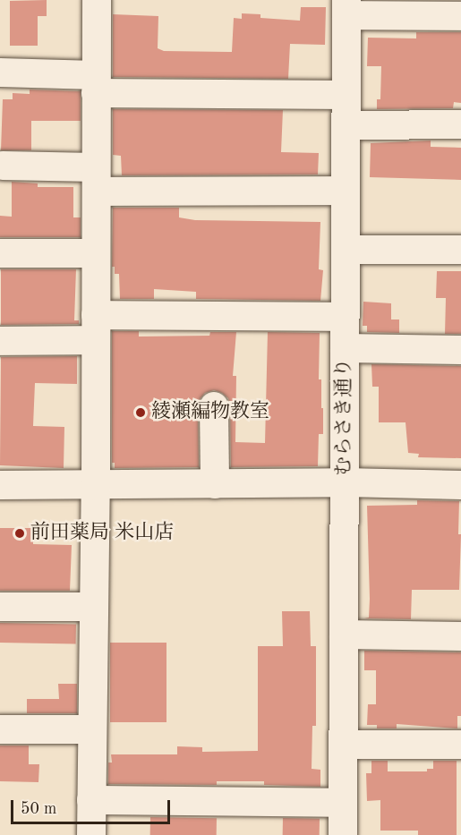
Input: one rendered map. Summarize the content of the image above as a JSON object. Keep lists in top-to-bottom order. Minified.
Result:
{"streets":{"street":["むらさき通り"]},"places":["綾瀬編物教室","前田薬局 米山店"],"scale_bar":"50 m"}
